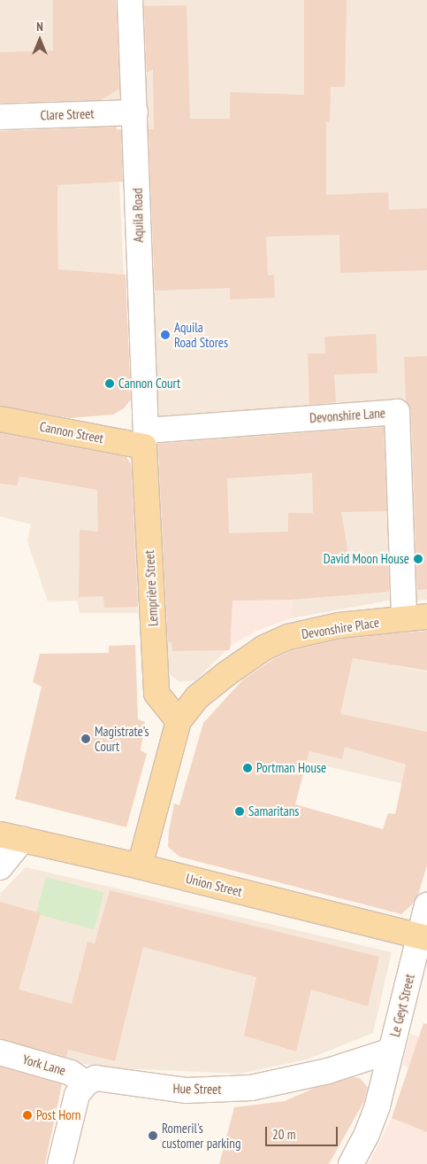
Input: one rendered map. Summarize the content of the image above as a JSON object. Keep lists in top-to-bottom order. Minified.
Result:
{"streets":{"main road":["Cannon Street","Lemprière Street","Devonshire Place","Union Street"],"street":["Clare Street","Aquila Road","Devonshire Lane","Le Geyt Street","York Lane","Hue Street"]},"crossings":[["Clare Street","Aquila Road"],["Aquila Road","Devonshire Lane"],["Aquila Road","Cannon Street"],["Aquila Road","Lemprière Street"],["Devonshire Lane","Cannon Street"],["Devonshire Lane","Lemprière Street"],["Devonshire Lane","Devonshire Place"],["Cannon Street","Lemprière Street"],["Lemprière Street","Devonshire Place"],["Union Street","Le Geyt Street"],["Le Geyt Street","Hue Street"],["York Lane","Hue Street"]],"places":["Aquila Road Stores","Cannon Court","David Moon House","Magistrate's Court","Portman House","Samaritans","Post Horn","Romeril's customer parking"],"scale_bar":"20 m","north":"top"}
